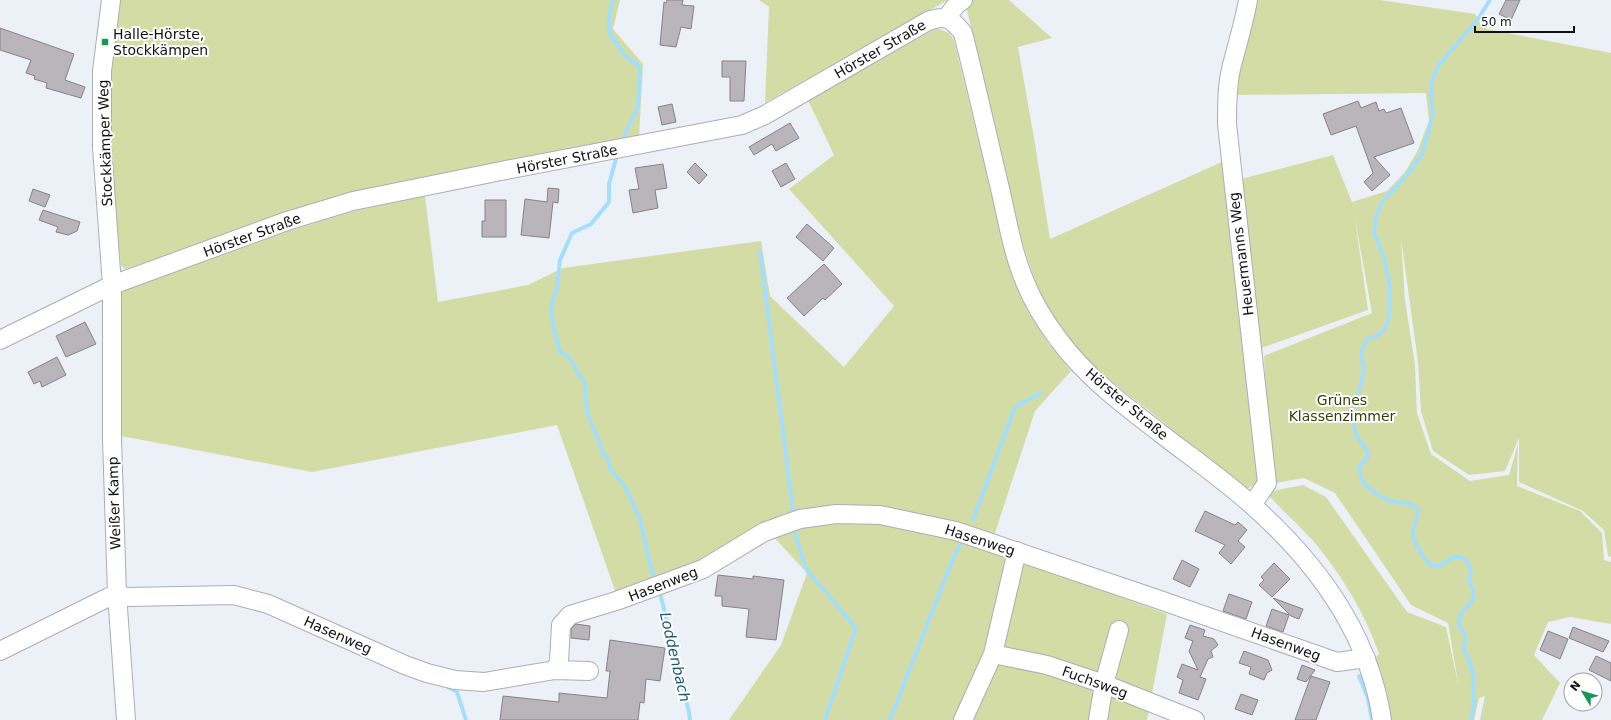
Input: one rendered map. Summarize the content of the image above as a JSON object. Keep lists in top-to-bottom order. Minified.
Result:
{"streets":{"street":["Hörster Straße","Stockkämper Weg","Heuermanns Weg","Weißer Kamp","Hasenweg","Fuchsweg"]},"crossings":[["Hörster Straße","Stockkämper Weg"],["Hörster Straße","Heuermanns Weg"],["Hörster Straße","Weißer Kamp"],["Hörster Straße","Hasenweg"],["Stockkämper Weg","Weißer Kamp"],["Weißer Kamp","Hasenweg"]],"water":["Loddenbach"],"parks":["Grünes Klassenzimmer"],"places":{"transit":["Halle-Hörste, Stockkämpen"]},"scale_bar":"50 m","north":"top left"}
